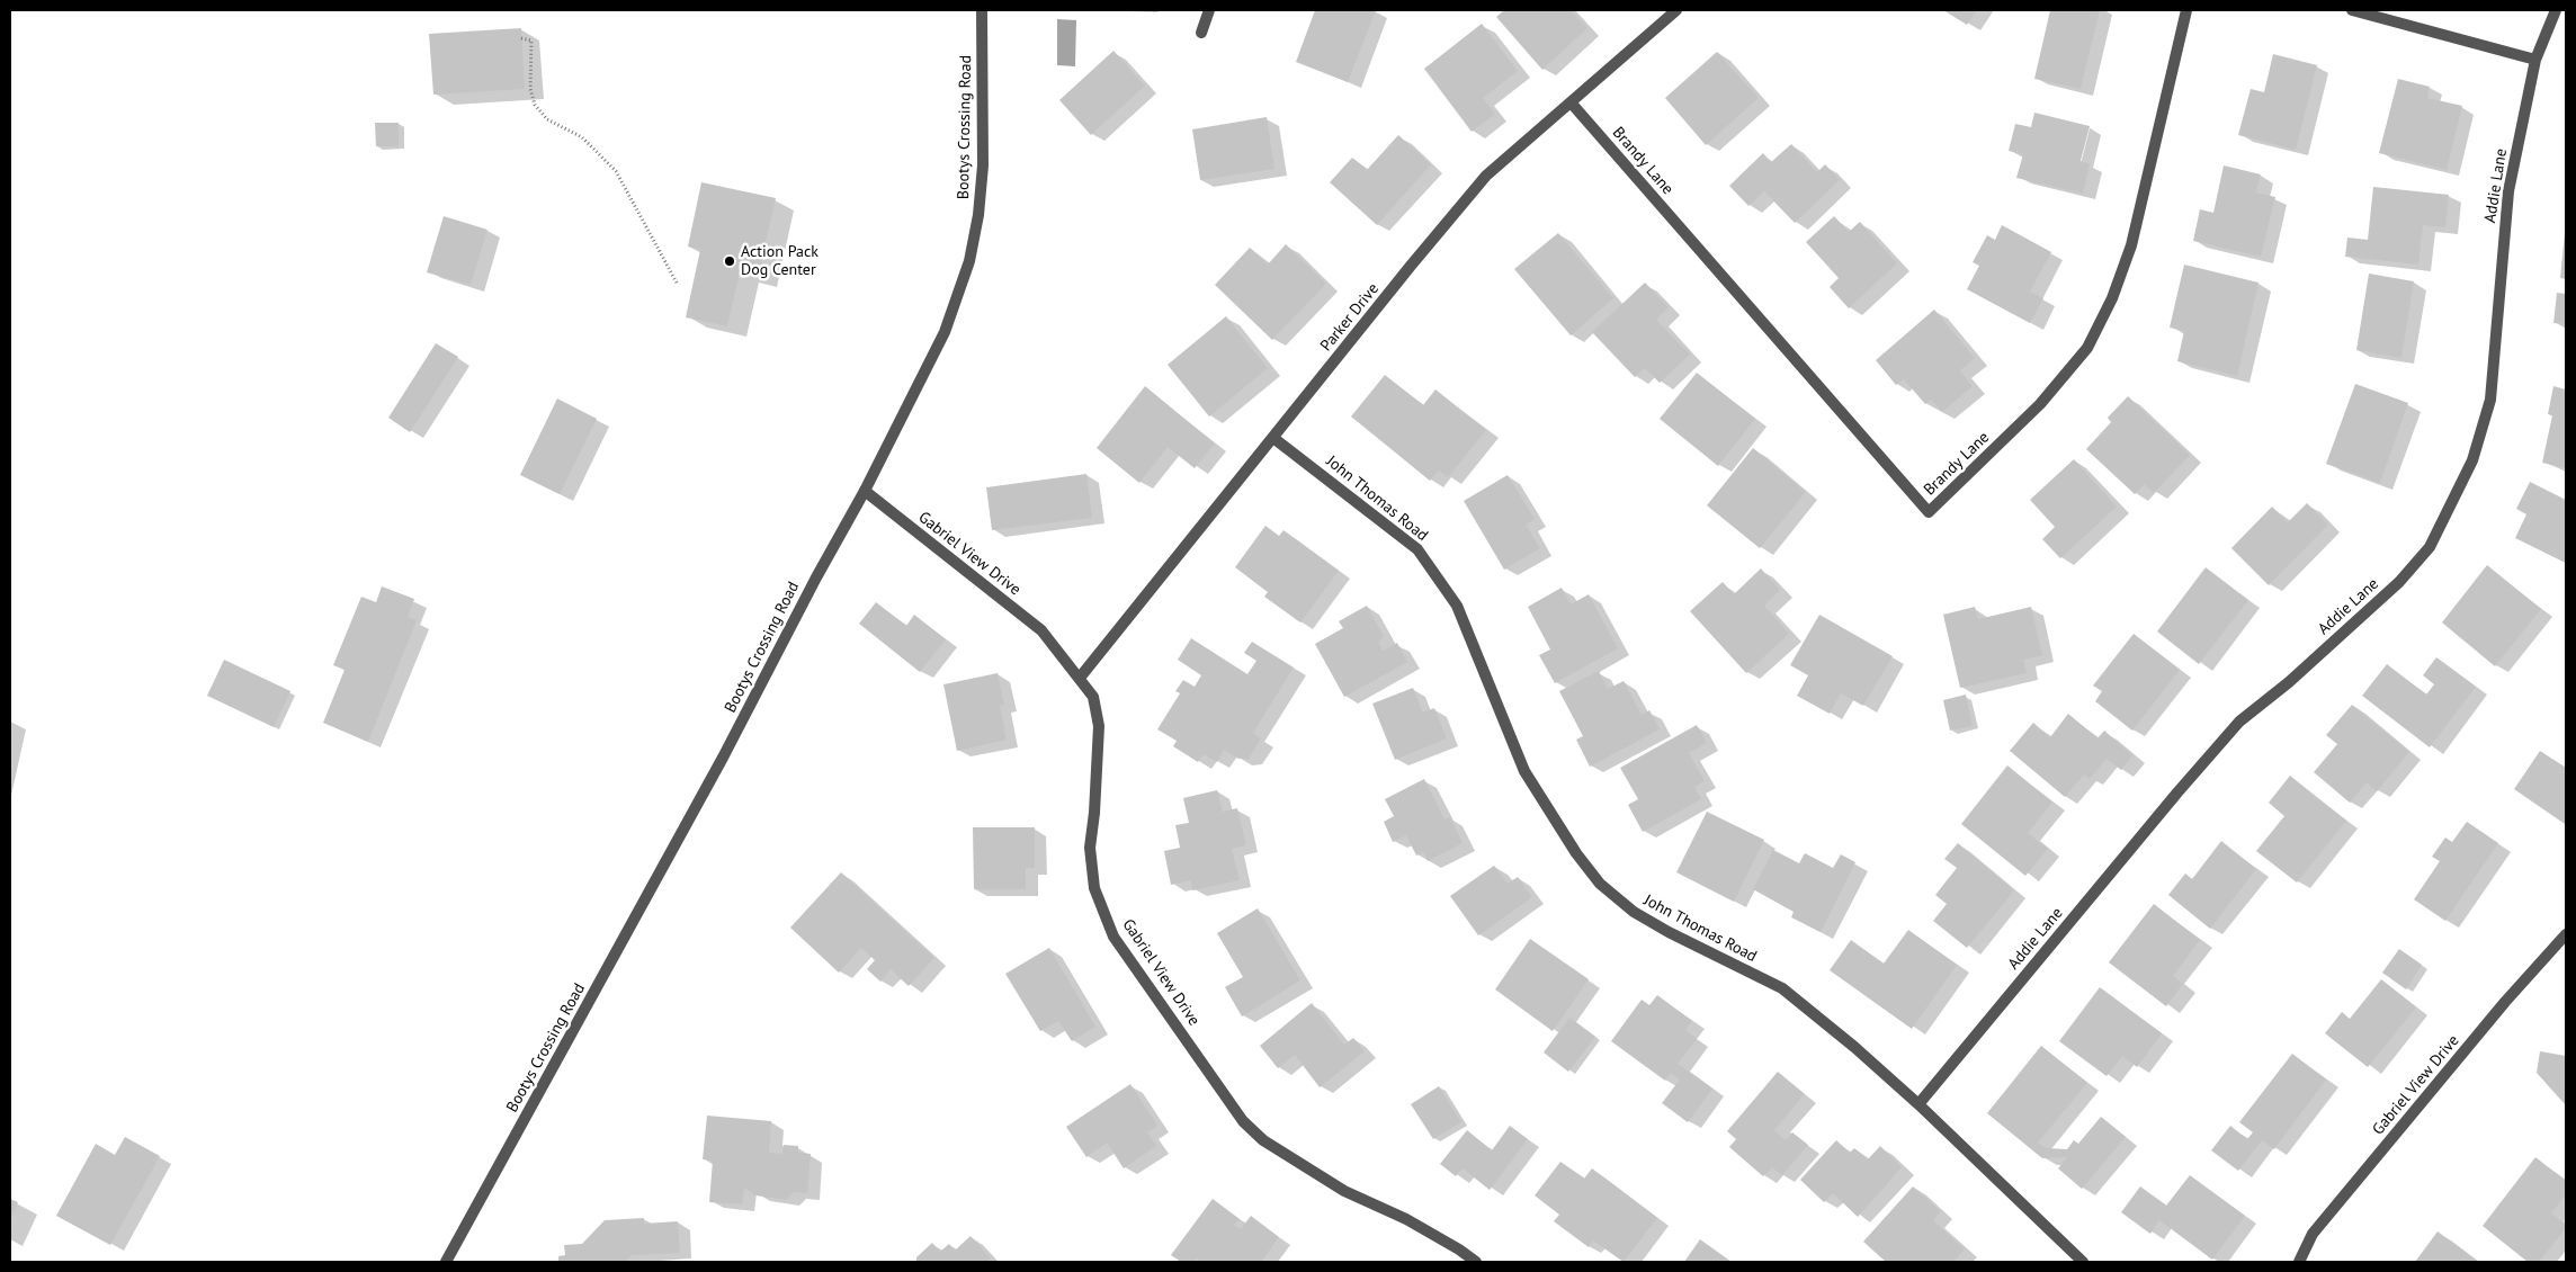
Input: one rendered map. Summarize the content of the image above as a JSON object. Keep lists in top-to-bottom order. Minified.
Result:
{"streets":{"street":["Bootys Crossing Road","Brandy Lane","Addie Lane","Parker Drive","John Thomas Road","Gabriel View Drive"]},"crossings":[["Bootys Crossing Road","Gabriel View Drive"],["Brandy Lane","Parker Drive"],["Addie Lane","John Thomas Road"],["Parker Drive","John Thomas Road"],["Parker Drive","Gabriel View Drive"]],"places":["Action Pack Dog Center"]}
